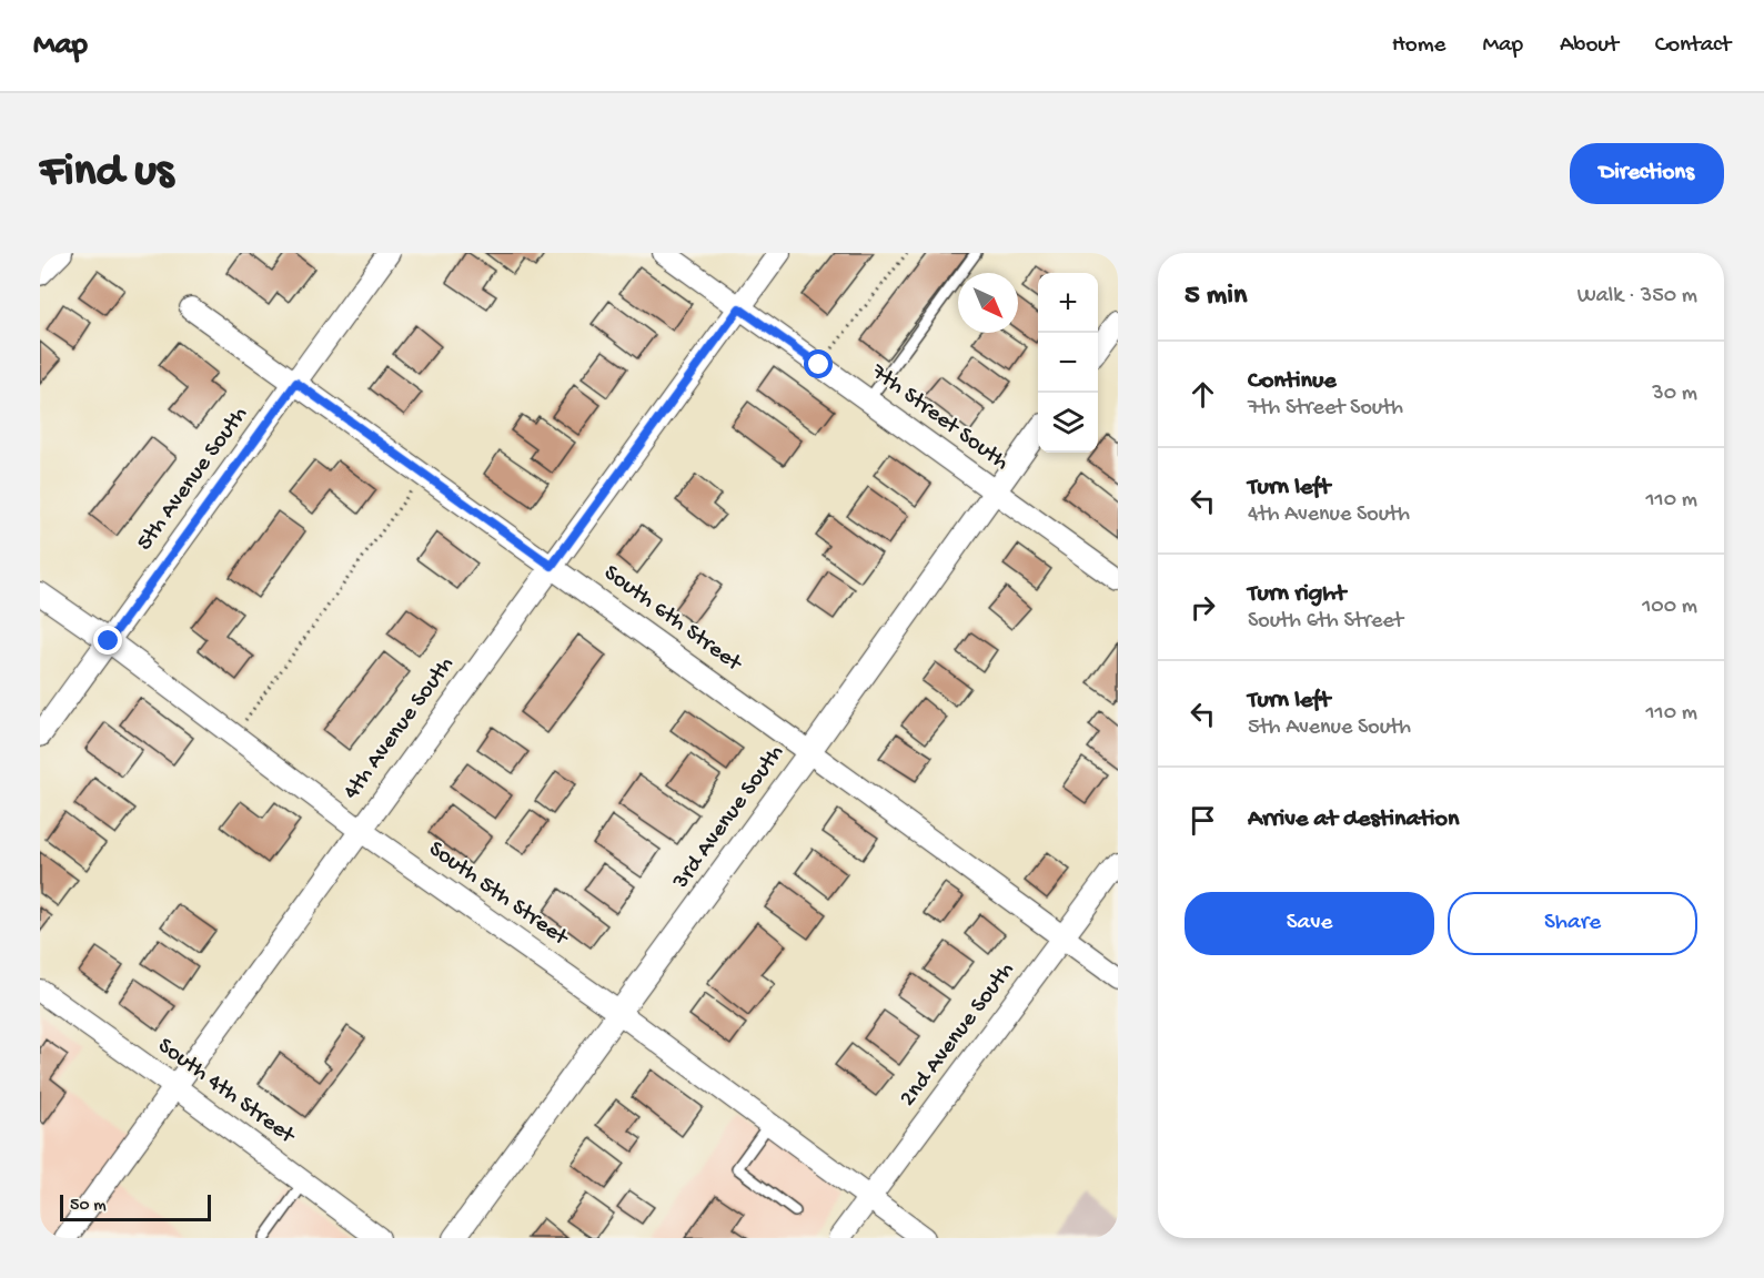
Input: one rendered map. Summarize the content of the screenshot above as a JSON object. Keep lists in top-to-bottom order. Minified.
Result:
{"streets":{"street":["7th Street South","5th Avenue South","South 6th Street","4th Avenue South","3rd Avenue South","South 5th Street","2nd Avenue South","South 4th Street"]},"crossings":[["7th Street South","4th Avenue South"],["7th Street South","3rd Avenue South"],["5th Avenue South","South 6th Street"],["5th Avenue South","South 5th Street"],["South 6th Street","4th Avenue South"],["South 6th Street","3rd Avenue South"],["South 6th Street","2nd Avenue South"],["4th Avenue South","South 5th Street"],["4th Avenue South","South 4th Street"],["3rd Avenue South","South 5th Street"],["South 5th Street","2nd Avenue South"]],"scale_bar":"50 m","north":"bottom right","page":{"header":"Map","nav":["Home","Map","About","Contact"],"buttons":["Directions",["Save","Share"]],"title":"Find us","heading":["5 min","Walk · 350 m"],"map_buttons":["+","−"],"list":[["Continue","7th Street South","30 m"],["Turn left","4th Avenue South","110 m"],["Turn right","South 6th Street","100 m"],["Turn left","5th Avenue South","110 m"],"Arrive at destination"],"scale":"50 m"}}
